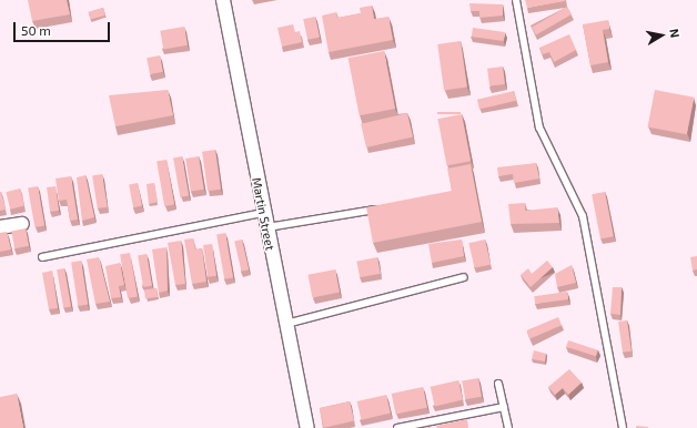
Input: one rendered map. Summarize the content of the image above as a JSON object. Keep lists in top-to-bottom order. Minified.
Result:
{"streets":{"street":["Martin Street"]},"scale_bar":"50 m","north":"right"}
